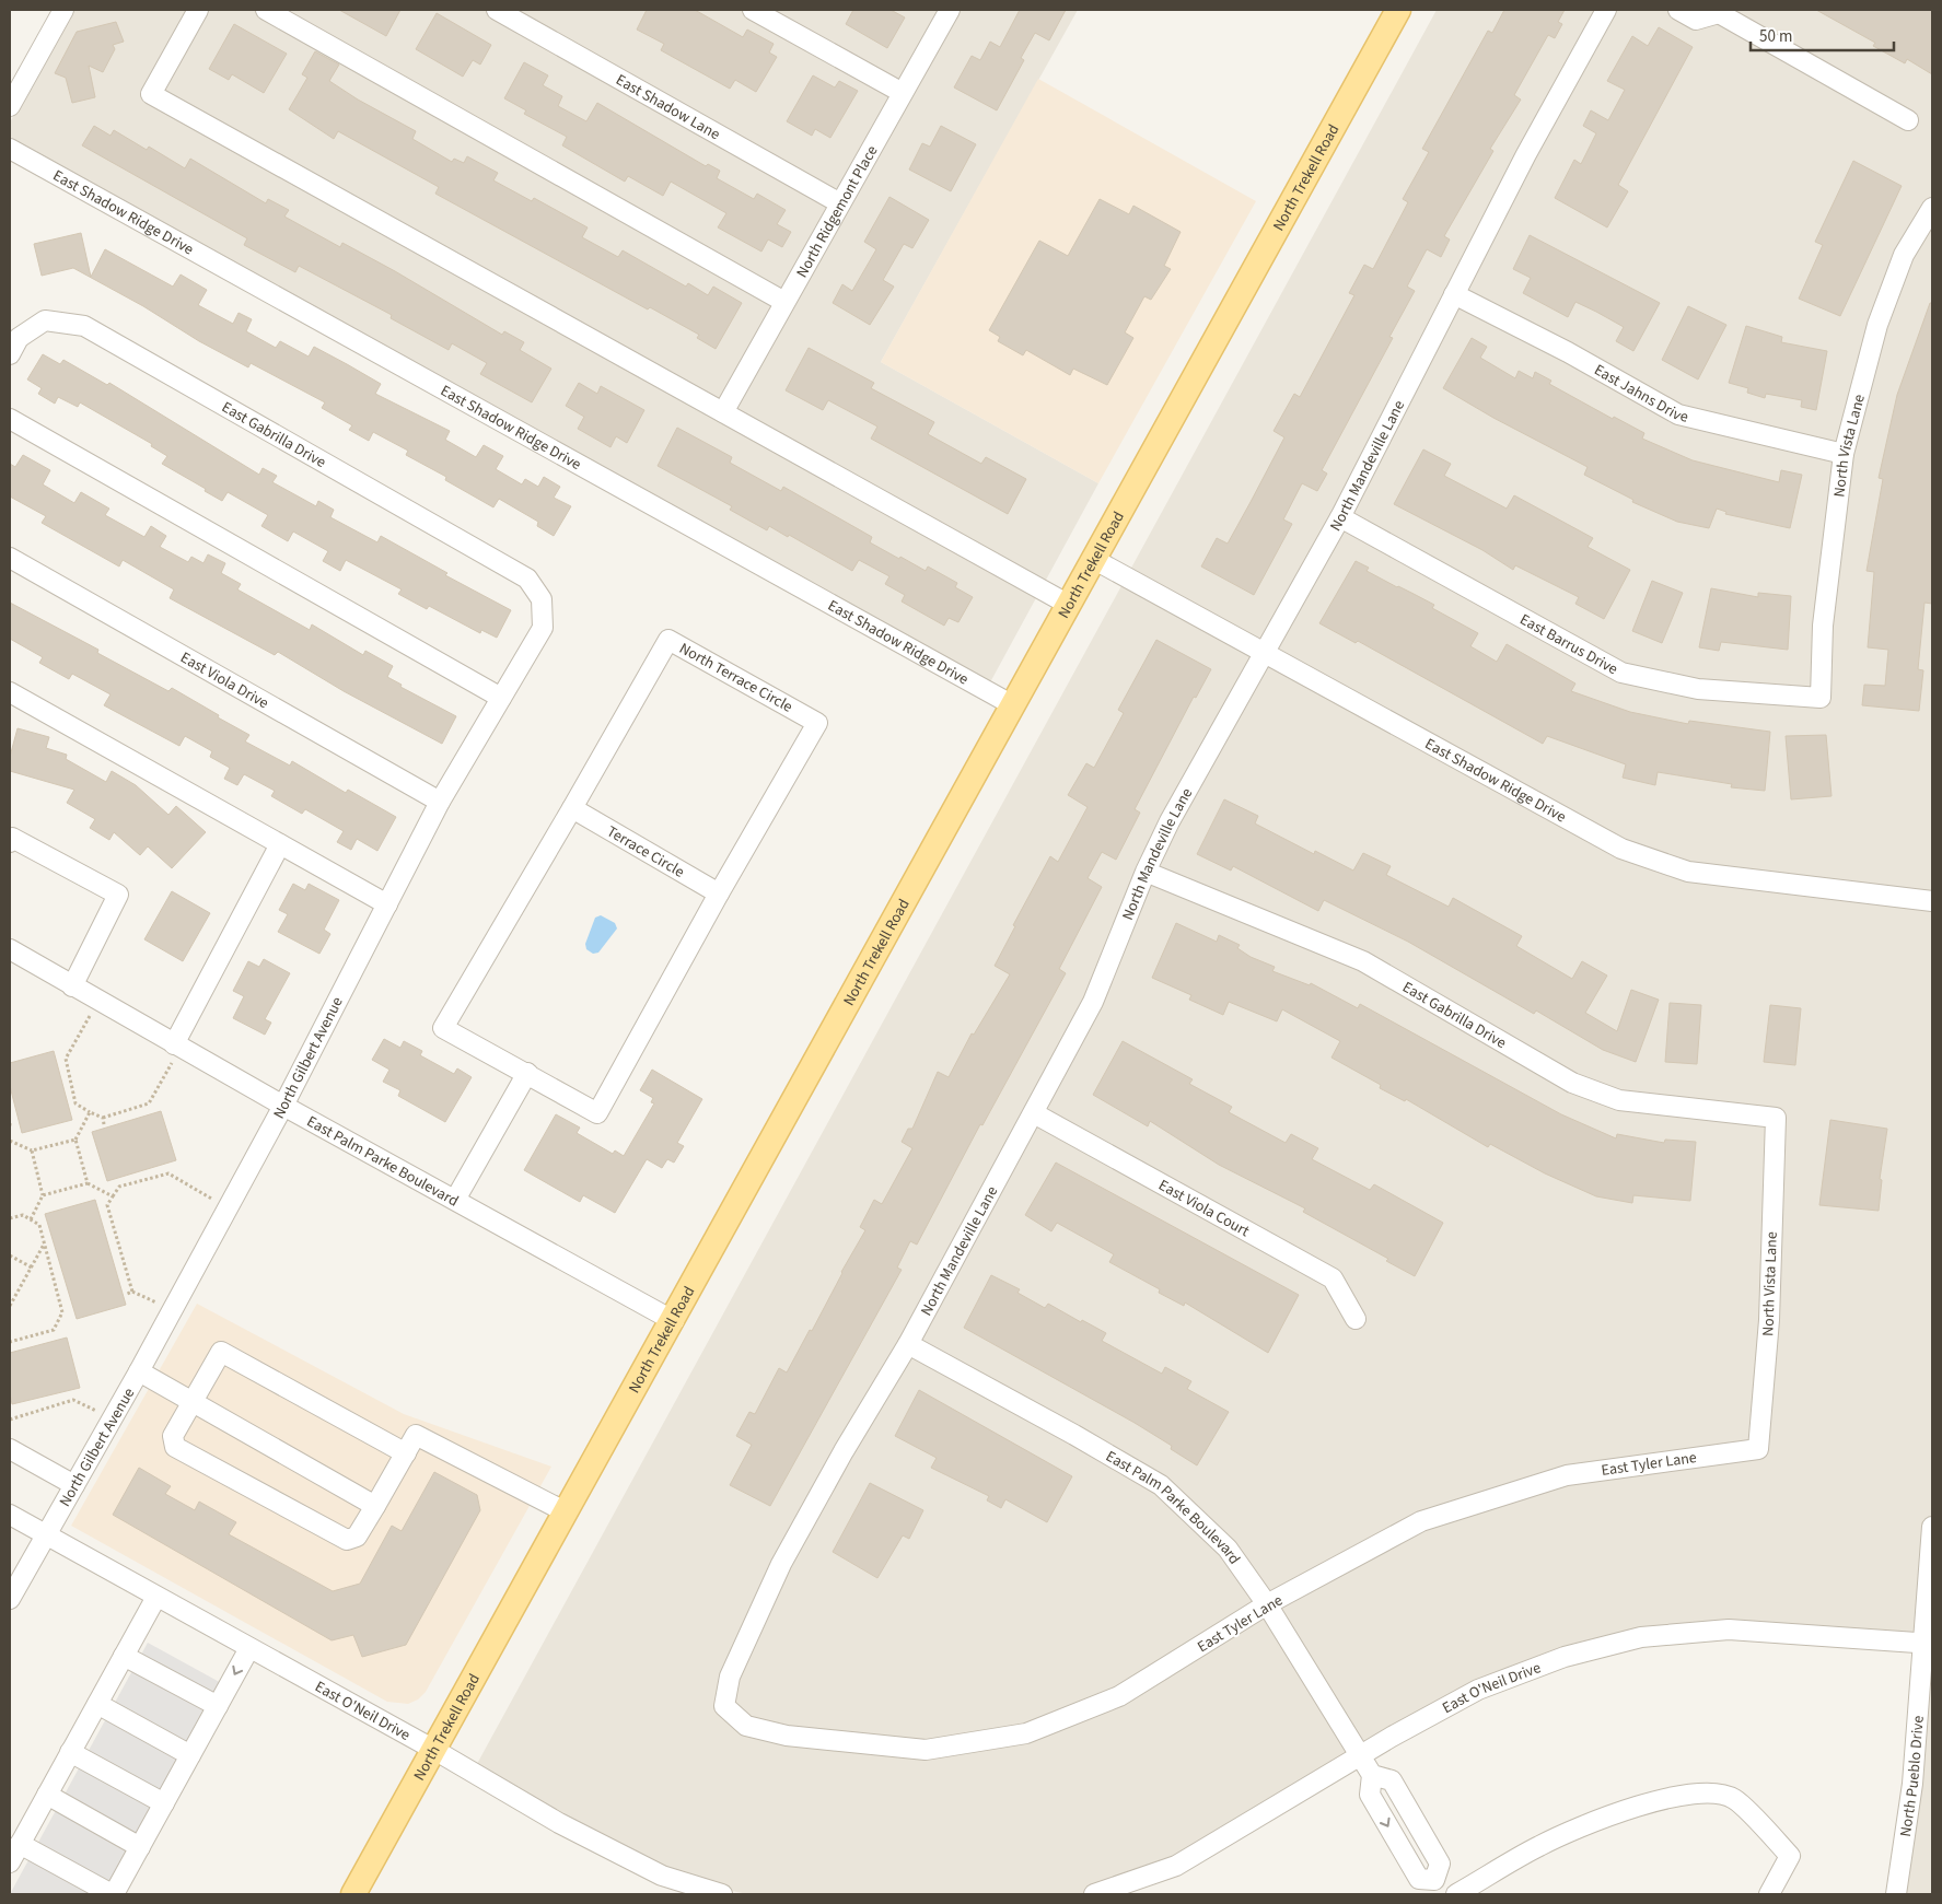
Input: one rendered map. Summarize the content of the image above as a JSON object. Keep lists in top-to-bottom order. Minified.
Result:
{"streets":{"main road":["North Trekell Road"],"street":["East Shadow Lane","North Ridgemont Place","East Shadow Ridge Drive","East Jahns Drive","East Gabrilla Drive","North Vista Lane","North Mandeville Lane","East Barrus Drive","North Terrace Circle","East Viola Drive","Terrace Circle","North Gilbert Avenue","East Palm Parke Boulevard","East Viola Court","East Tyler Lane","East O'Neil Drive","North Pueblo Drive"]},"crossings":[["East Shadow Lane","North Ridgemont Place"],["North Trekell Road","East Shadow Ridge Drive"],["North Trekell Road","East Palm Parke Boulevard"],["North Trekell Road","East O'Neil Drive"],["East Shadow Ridge Drive","North Mandeville Lane"],["East Jahns Drive","North Vista Lane"],["East Jahns Drive","North Mandeville Lane"],["East Gabrilla Drive","North Vista Lane"],["East Gabrilla Drive","North Mandeville Lane"],["East Gabrilla Drive","North Gilbert Avenue"],["North Vista Lane","East Barrus Drive"],["North Vista Lane","East Tyler Lane"],["North Mandeville Lane","East Barrus Drive"],["North Mandeville Lane","East Palm Parke Boulevard"],["North Mandeville Lane","East Viola Court"],["North Mandeville Lane","East Tyler Lane"],["North Terrace Circle","Terrace Circle"],["East Viola Drive","North Gilbert Avenue"],["North Gilbert Avenue","East Palm Parke Boulevard"],["North Gilbert Avenue","East O'Neil Drive"],["East Palm Parke Boulevard","East Tyler Lane"],["East Palm Parke Boulevard","East O'Neil Drive"],["East O'Neil Drive","North Pueblo Drive"]],"scale_bar":"50 m"}
